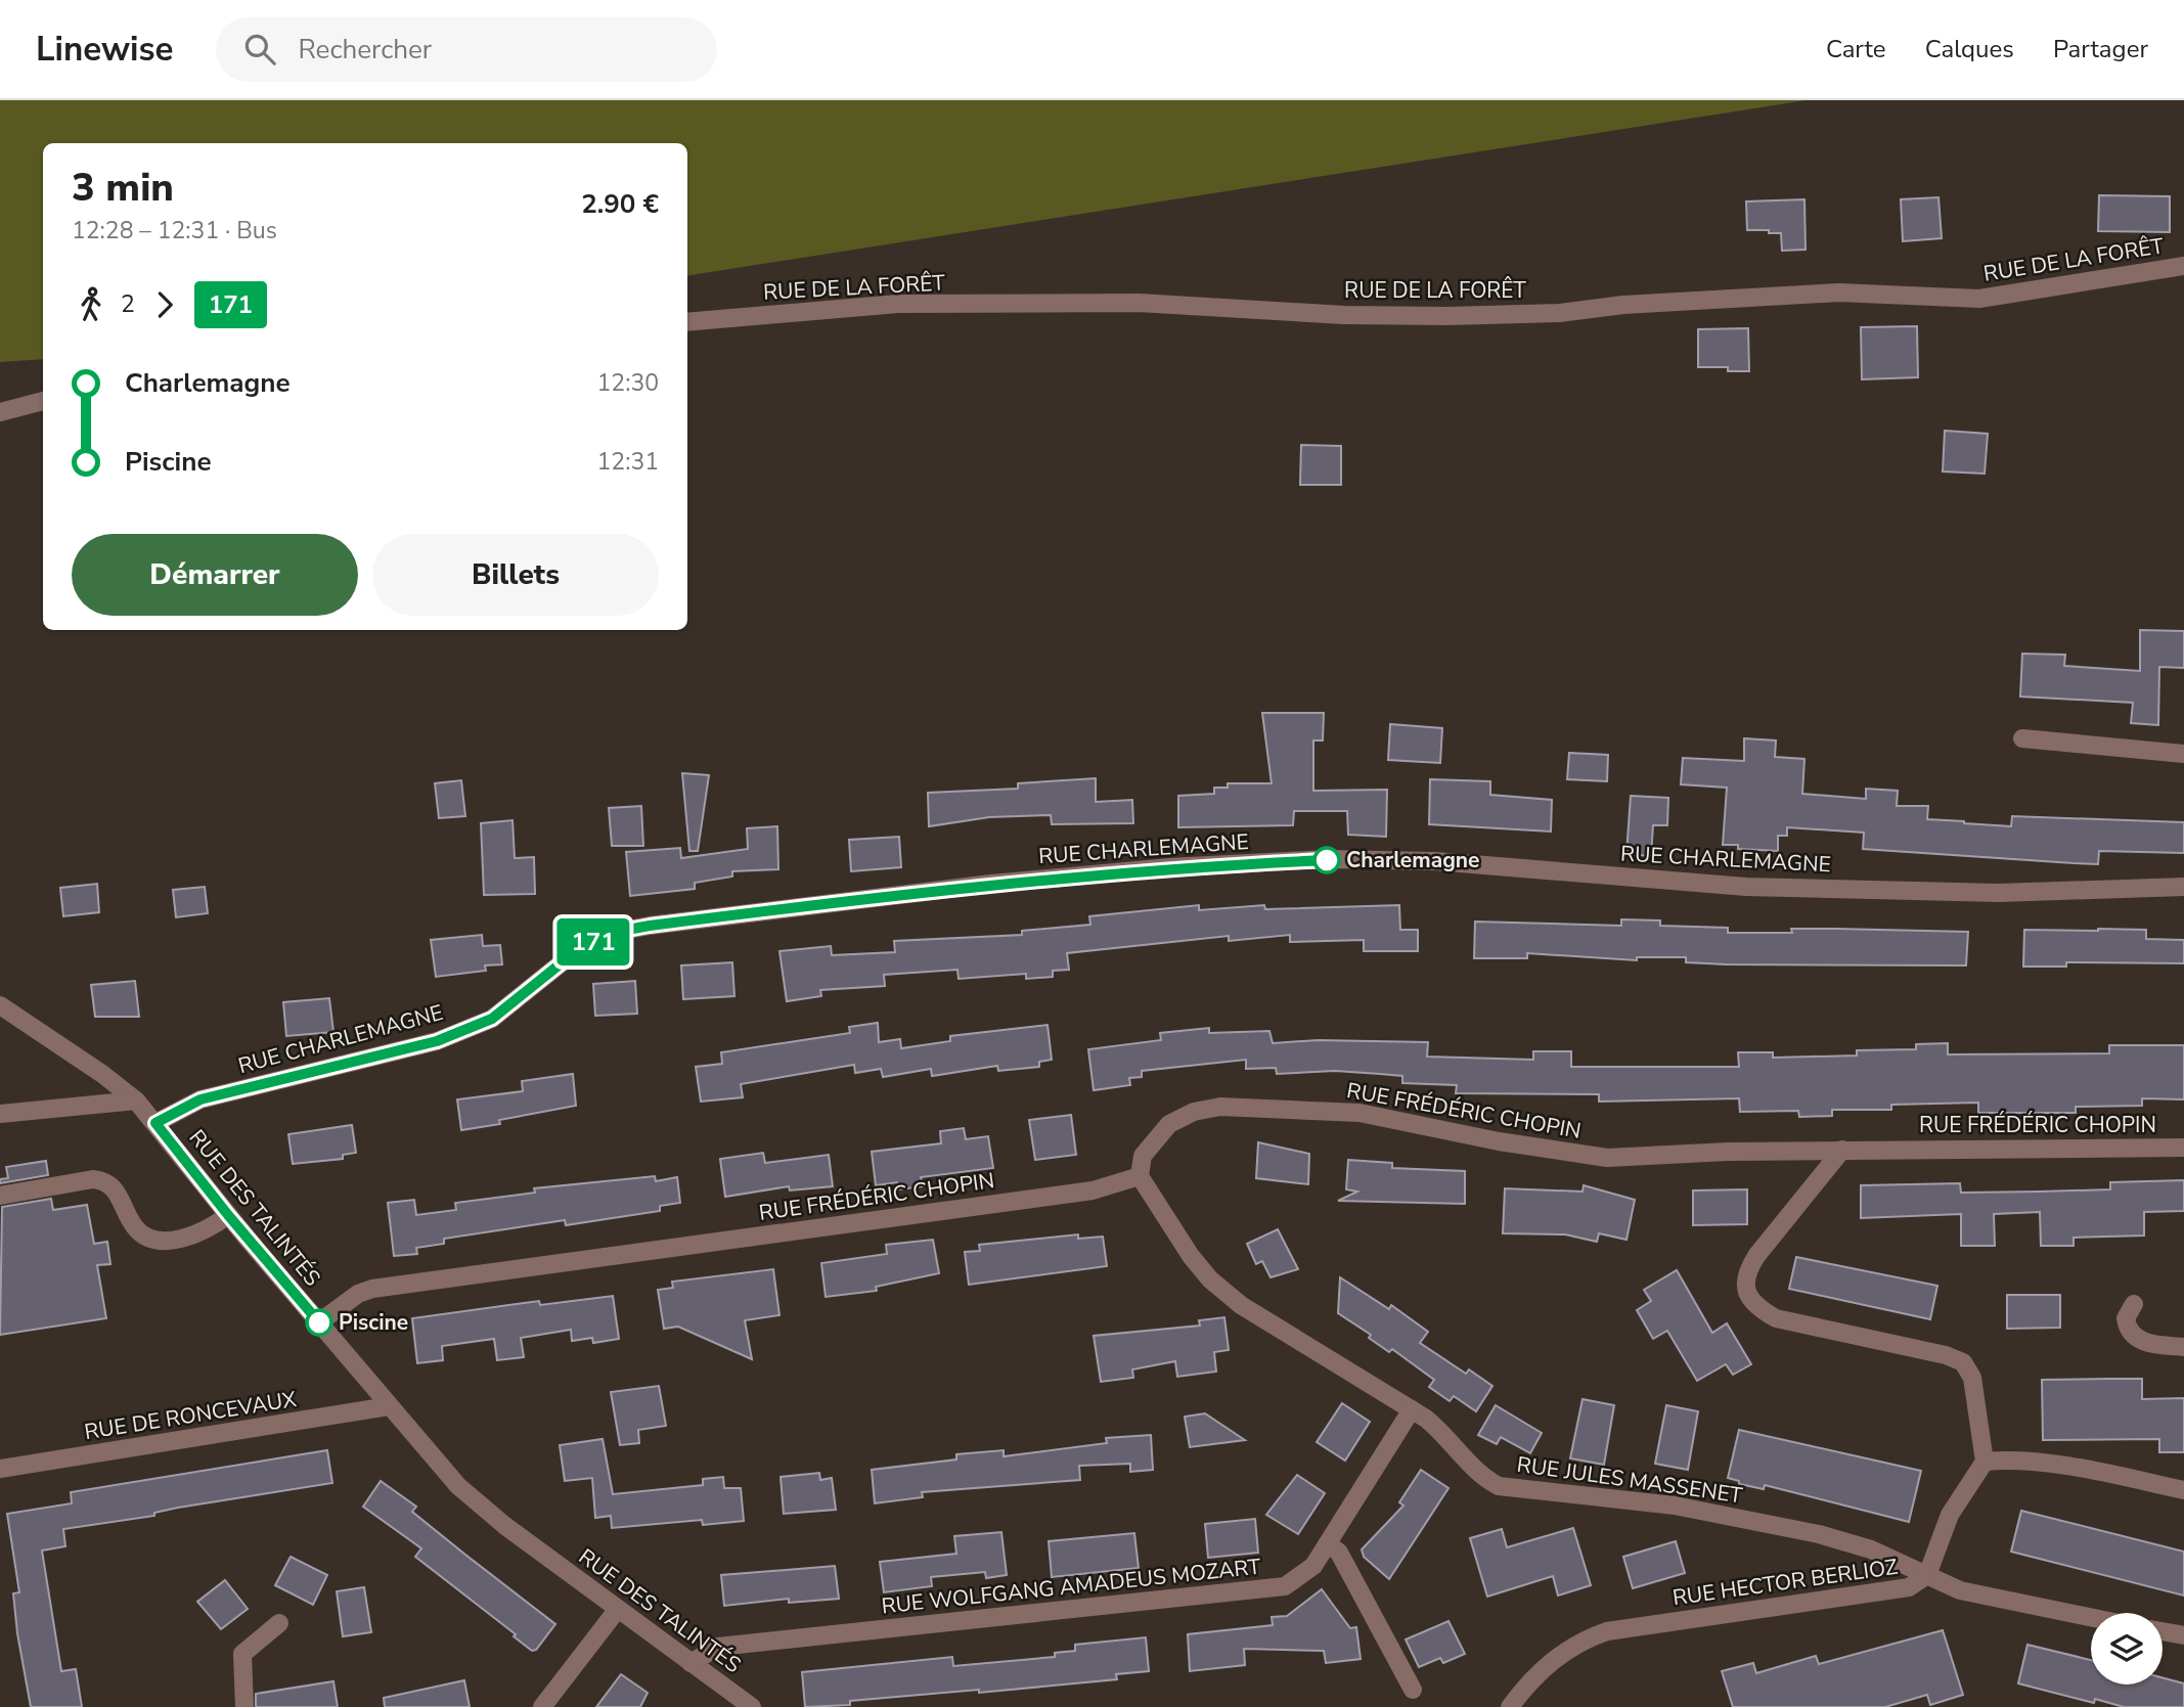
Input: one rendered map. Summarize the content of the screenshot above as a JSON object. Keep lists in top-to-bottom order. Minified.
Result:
{"streets":{"street":["RUE DE LA FORÊT","RUE CHARLEMAGNE","RUE FRÉDÉRIC CHOPIN","RUE DES TALINTÉS","RUE DE RONCEVAUX","RUE JULES MASSENET","RUE HECTOR BERLIOZ","RUE WOLFGANG AMADEUS MOZART"]},"crossings":[["RUE CHARLEMAGNE","RUE DES TALINTÉS"],["RUE FRÉDÉRIC CHOPIN","RUE DES TALINTÉS"],["RUE FRÉDÉRIC CHOPIN","RUE JULES MASSENET"],["RUE DES TALINTÉS","RUE DE RONCEVAUX"],["RUE DES TALINTÉS","RUE WOLFGANG AMADEUS MOZART"],["RUE JULES MASSENET","RUE HECTOR BERLIOZ"],["RUE JULES MASSENET","RUE WOLFGANG AMADEUS MOZART"]],"places":["Charlemagne","Piscine"],"lines":["bus line 171"],"page":{"header":"Linewise","search":"Rechercher","nav":["Carte","Calques","Partager"],"on_map":"171","heading":["3 min","12:28 – 12:31 · Bus","2.90 €"],"legs":["2","171"],"list":[{"name":"Charlemagne","value":"12:30"},{"name":"Piscine","value":"12:31"}],"buttons":["Démarrer","Billets"]}}
